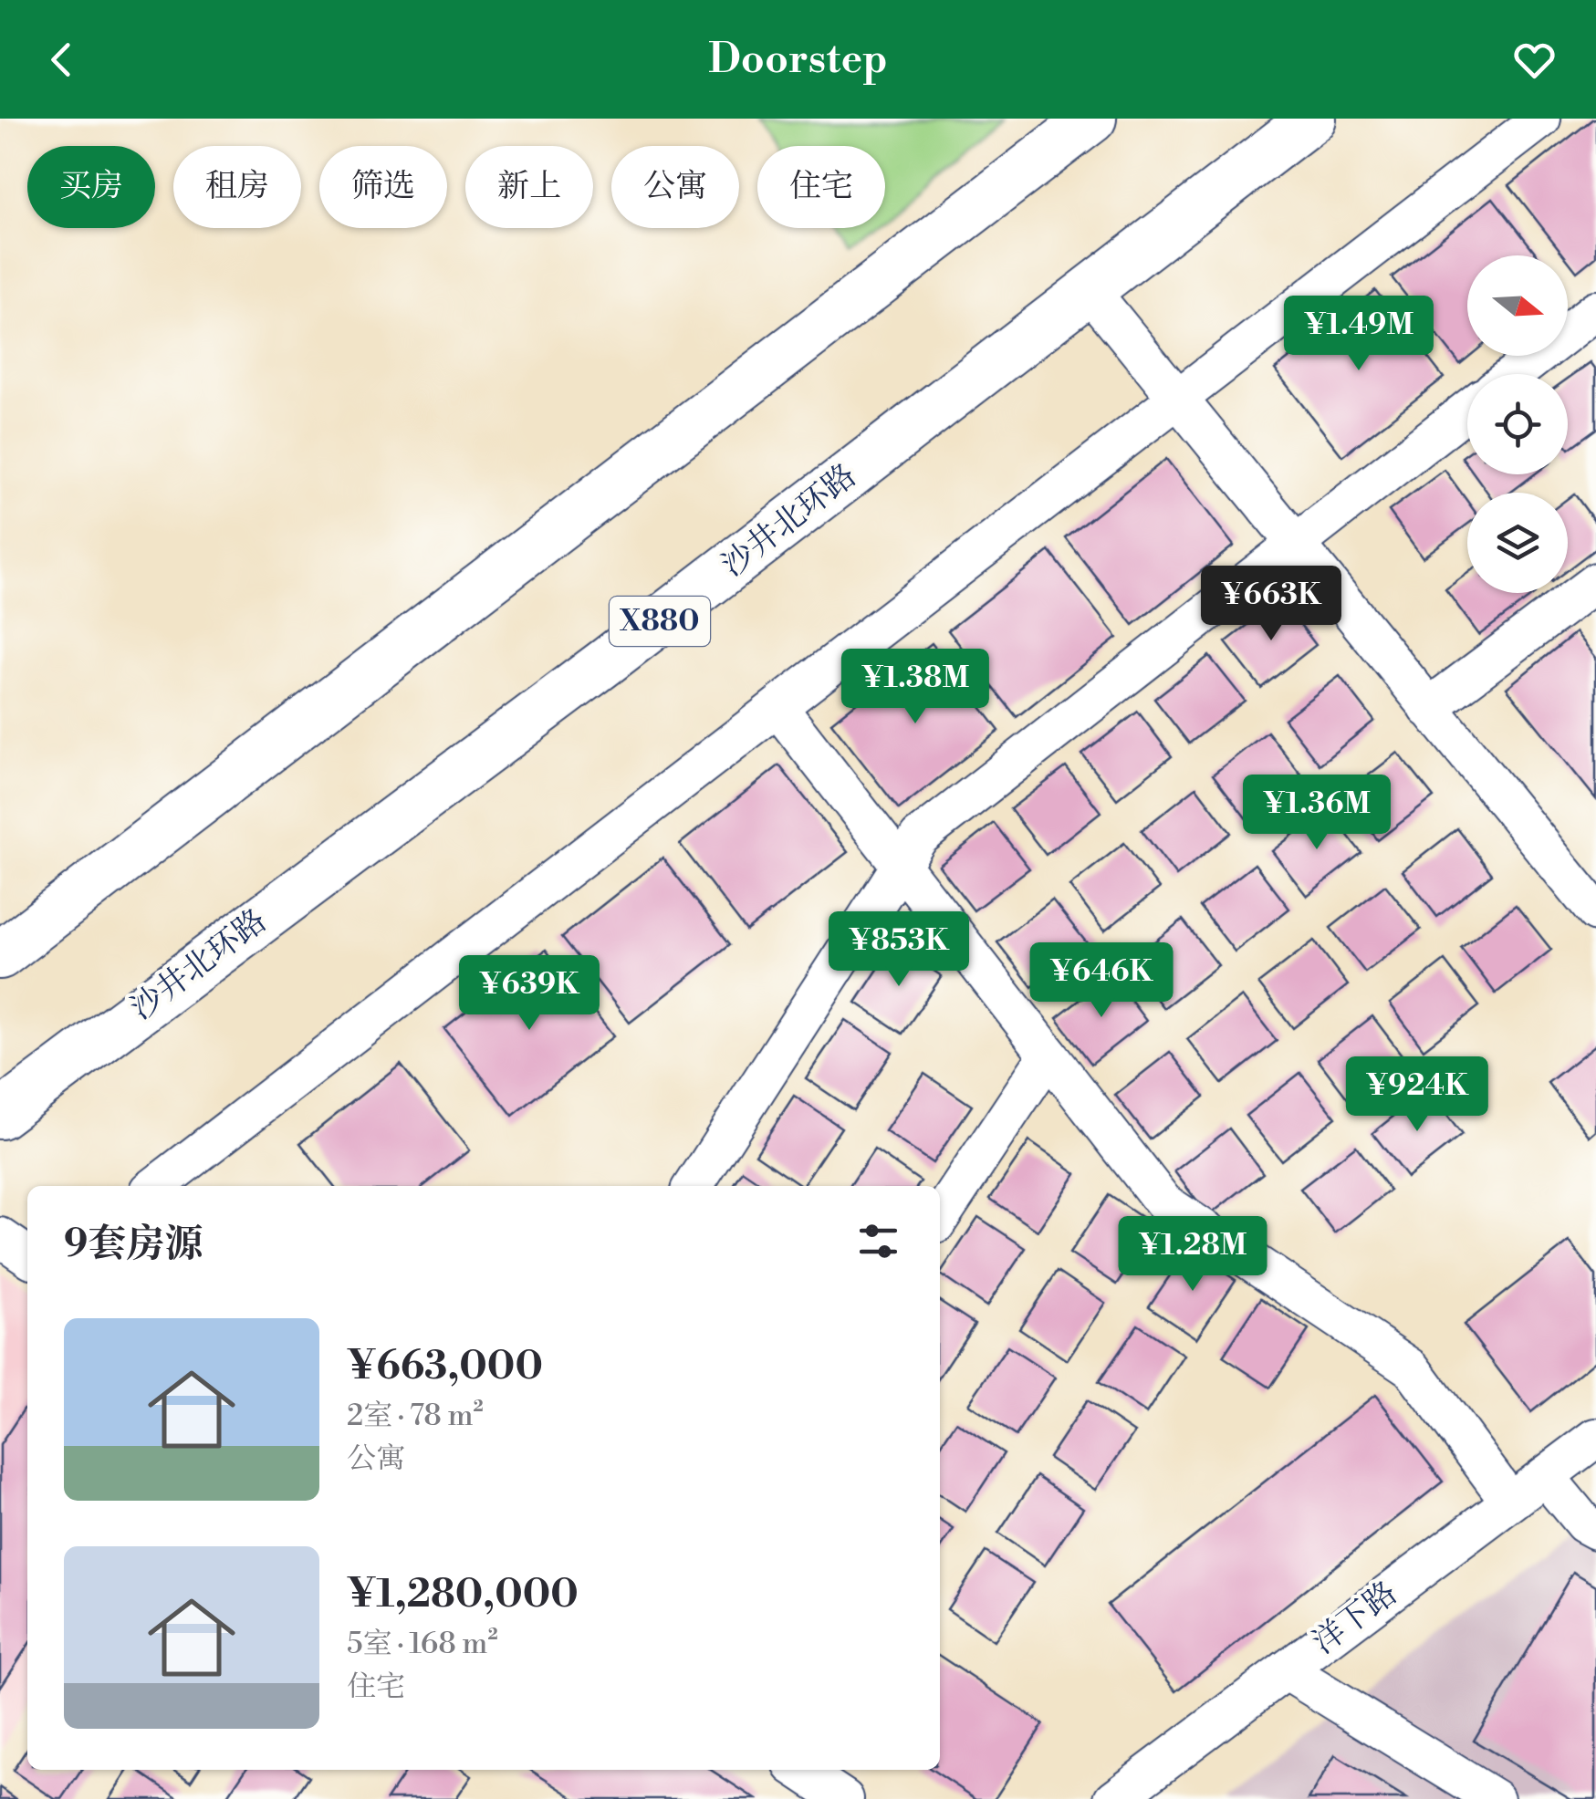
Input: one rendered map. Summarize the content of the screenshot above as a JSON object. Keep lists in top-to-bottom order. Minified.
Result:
{"streets":{"main road":["沙井北环路","X880"],"street":["洋下路"]},"north":"right","page":{"header":"Doorstep","chip":["买房","租房","筛选","新上","公寓","住宅"],"price":["¥1.49M","¥663K","¥1.38M","¥1.36M","¥853K","¥646K","¥639K","¥924K","¥1.28M"],"heading":"9套房源","list":[{"name":"¥663,000","note":"2室 · 78 m² · 公寓"},{"name":"¥1,280,000","note":"5室 · 168 m² · 住宅"}]}}
